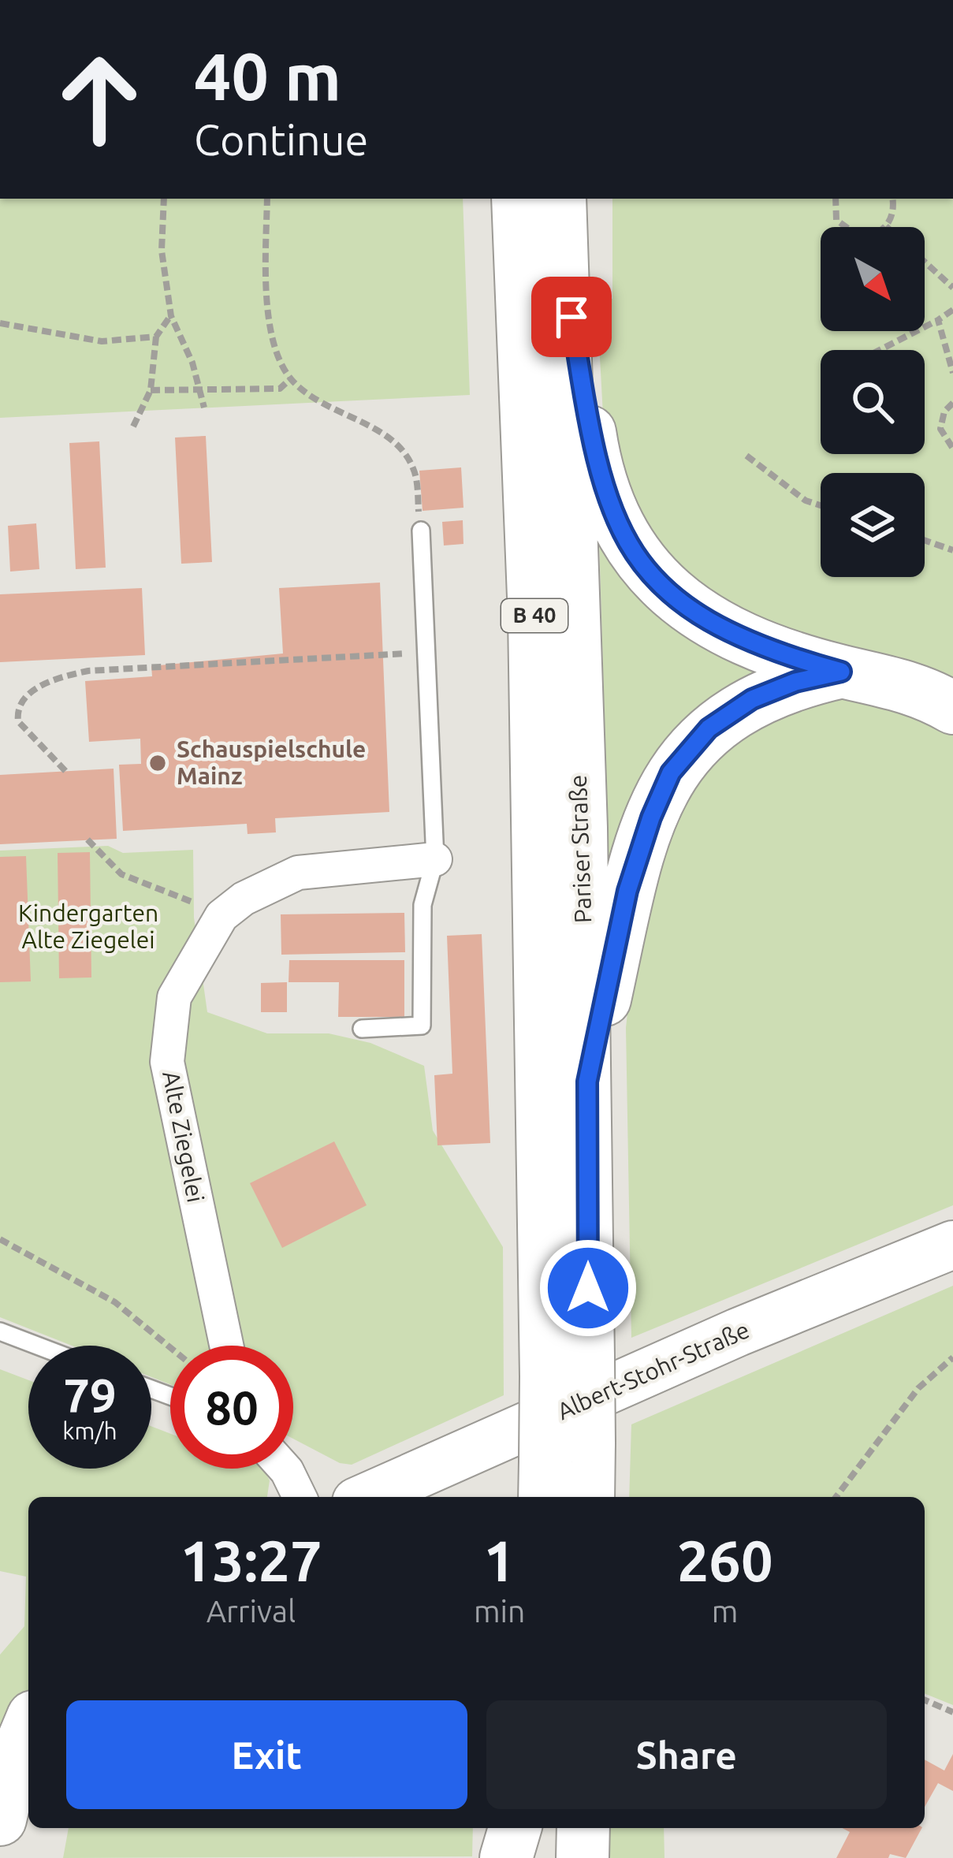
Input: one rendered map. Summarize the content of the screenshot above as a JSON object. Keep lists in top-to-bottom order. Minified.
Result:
{"streets":{"highway":["B 40","Pariser Straße"],"street":["Alte Ziegelei","Albert-Stohr-Straße"]},"crossings":[["B 40","Pariser Straße"]],"parks":["Kindergarten Alte Ziegelei"],"places":["Schauspielschule Mainz"],"north":"bottom right","page":{"turn":["40 m","Continue"],"speed":"79 km/h","limit":"80","eta":["13:27","Arrival","1","min","260","m"],"buttons":["Exit","Share"]}}
